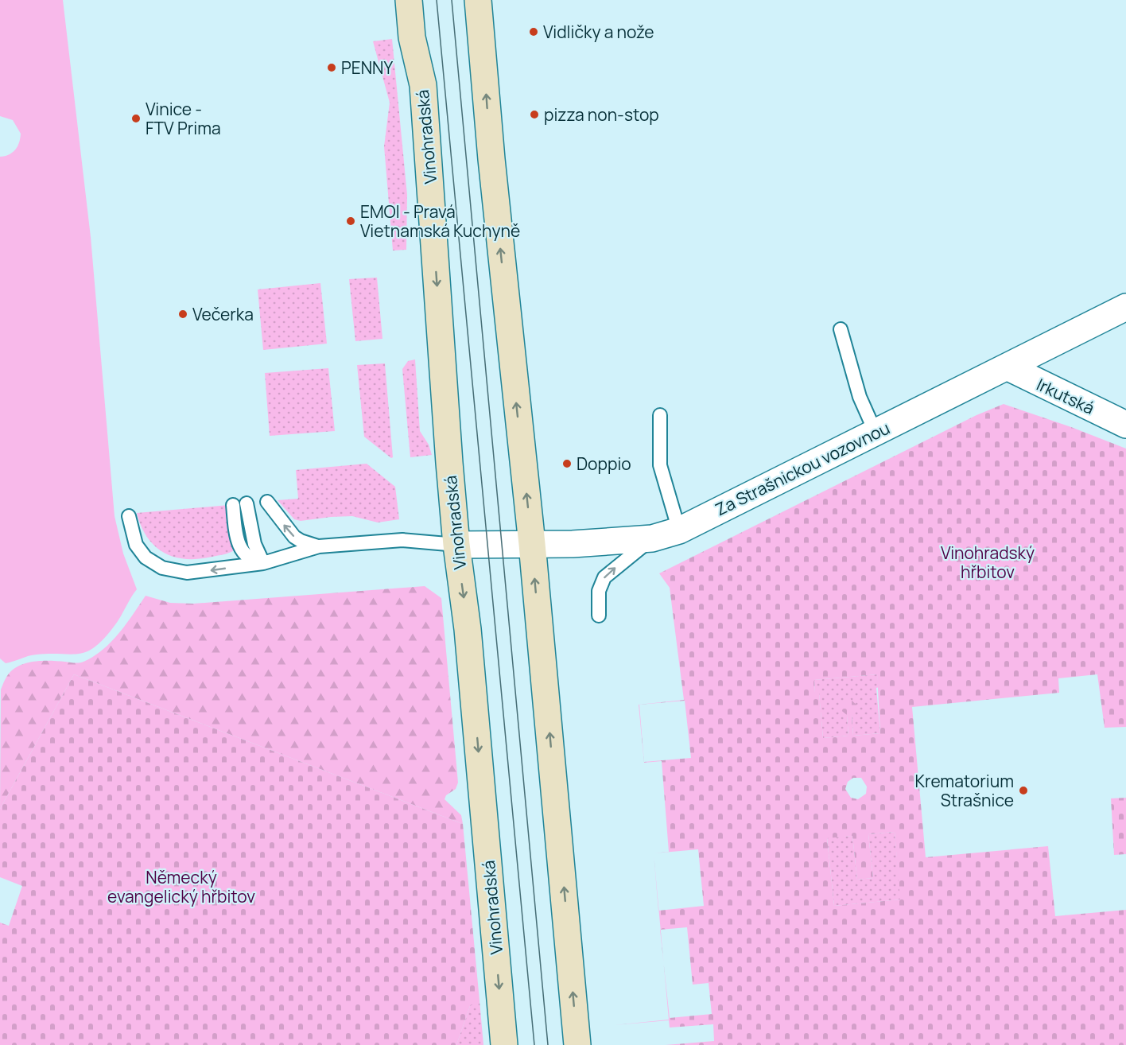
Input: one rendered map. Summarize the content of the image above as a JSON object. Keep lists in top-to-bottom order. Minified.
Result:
{"streets":{"main road":["Vinohradská"],"street":["Irkutská","Za Strašnickou vozovnou"]},"crossings":[["Vinohradská","Za Strašnickou vozovnou"],["Irkutská","Za Strašnickou vozovnou"]],"parks":["Vinohradský hřbitov","Německý evangelický hřbitov"],"places":["Vidličky a nože","PENNY","pizza non-stop","Vinice - FTV Prima","EMOI - Pravá Vietnamská Kuchyně","Večerka","Doppio","Krematorium Strašnice"]}
